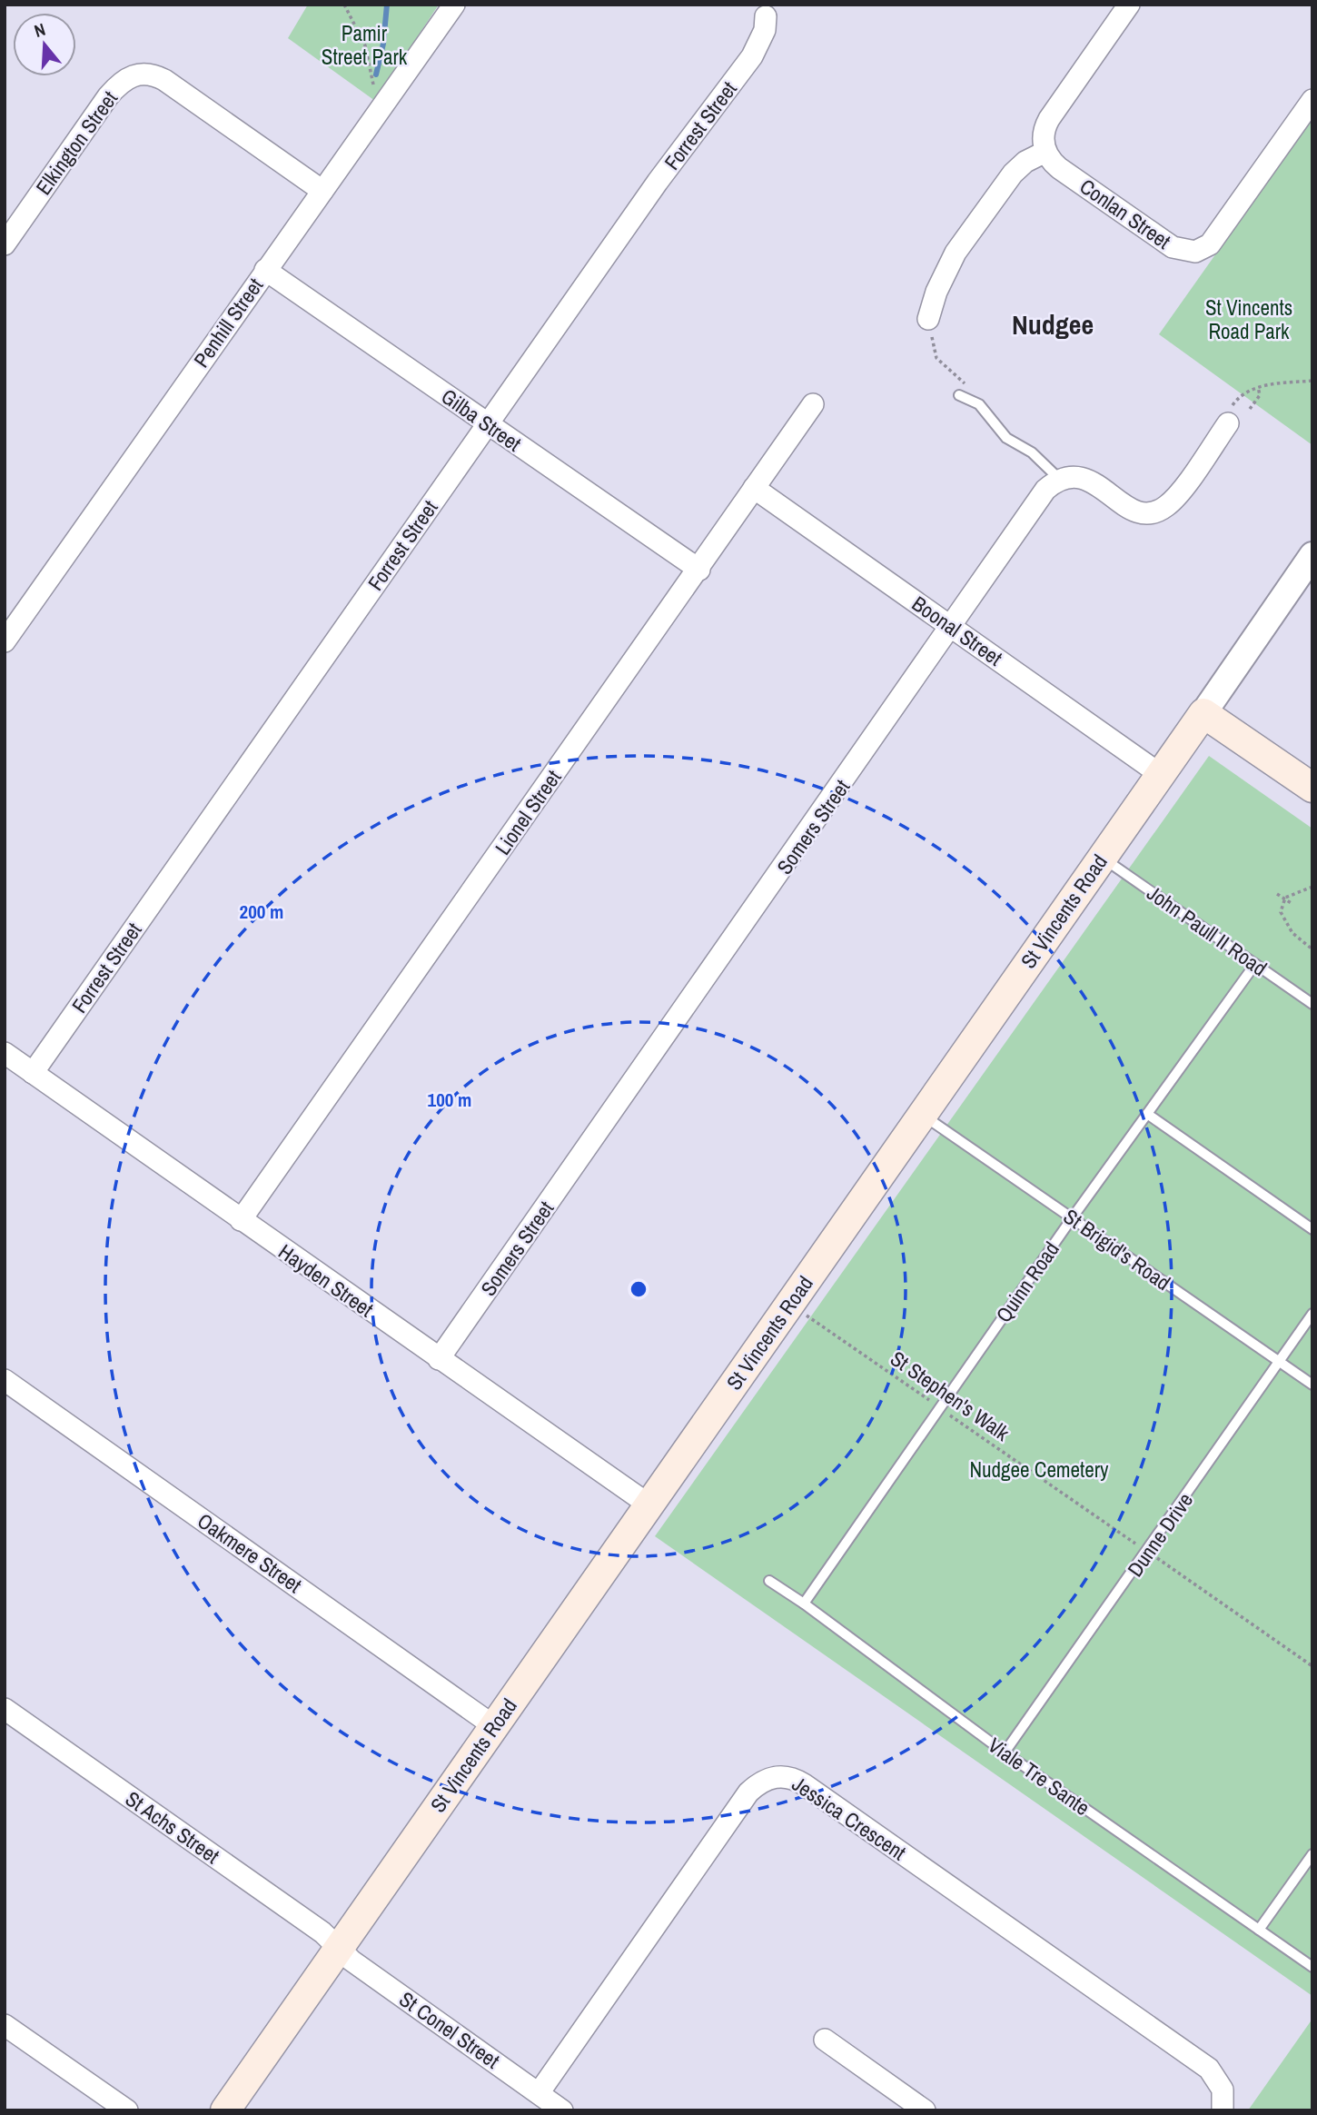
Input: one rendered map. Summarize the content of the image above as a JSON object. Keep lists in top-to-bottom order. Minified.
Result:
{"streets":{"main road":["St Vincents Road"],"street":["Forrest Street","Elkington Street","Conlan Street","Penhill Street","Gilba Street","Boonal Street","Lionel Street","Somers Street","Hayden Street","Oakmere Street","Jessica Crescent","St Achs Street","St Conel Street"],"lane":["John Paull II Road","St Brigid's Road","Quinn Road","Dunne Drive","Viale Tre Sante"],"path":["St Stephen's Walk"]},"crossings":[["Forrest Street","Gilba Street"],["Forrest Street","Hayden Street"],["Elkington Street","Penhill Street"],["Penhill Street","Gilba Street"],["Gilba Street","Lionel Street"],["Boonal Street","Lionel Street"],["Boonal Street","Somers Street"],["Boonal Street","St Vincents Road"],["Lionel Street","Hayden Street"],["Somers Street","Hayden Street"],["St Vincents Road","John Paull II Road"],["St Vincents Road","St Brigid's Road"],["St Vincents Road","Hayden Street"],["St Vincents Road","St Stephen's Walk"],["St Vincents Road","Oakmere Street"],["St Vincents Road","St Achs Street"],["St Vincents Road","St Conel Street"],["John Paull II Road","Quinn Road"],["St Brigid's Road","Quinn Road"],["St Brigid's Road","Dunne Drive"],["Quinn Road","St Stephen's Walk"],["Quinn Road","Viale Tre Sante"],["St Stephen's Walk","Dunne Drive"],["Dunne Drive","Viale Tre Sante"],["Jessica Crescent","St Conel Street"],["St Achs Street","St Conel Street"]],"districts":["Nudgee"],"parks":["Pamir Street Park","St Vincents Road Park","Nudgee Cemetery"],"north":"top","rings":["200 m","100 m"]}
